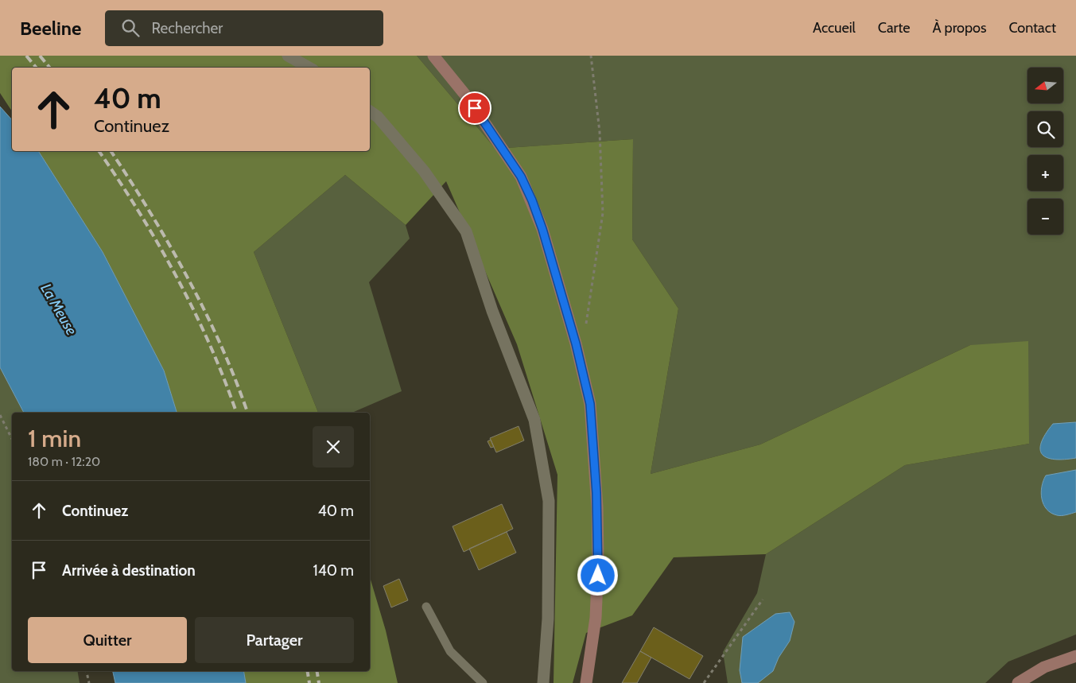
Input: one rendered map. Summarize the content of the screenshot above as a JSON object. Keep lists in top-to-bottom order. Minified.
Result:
{"water":["La Meuse"],"north":"left","page":{"header":"Beeline","search":"Rechercher","nav":["Accueil","Carte","À propos","Contact"],"map_buttons":["+","−"],"turn":["40 m","Continuez"],"heading":["1 min","180 m · 12:20"],"list":[{"name":"Continuez","value":"40 m"},{"name":"Arrivée à destination","value":"140 m"}],"buttons":["Quitter","Partager"]}}
